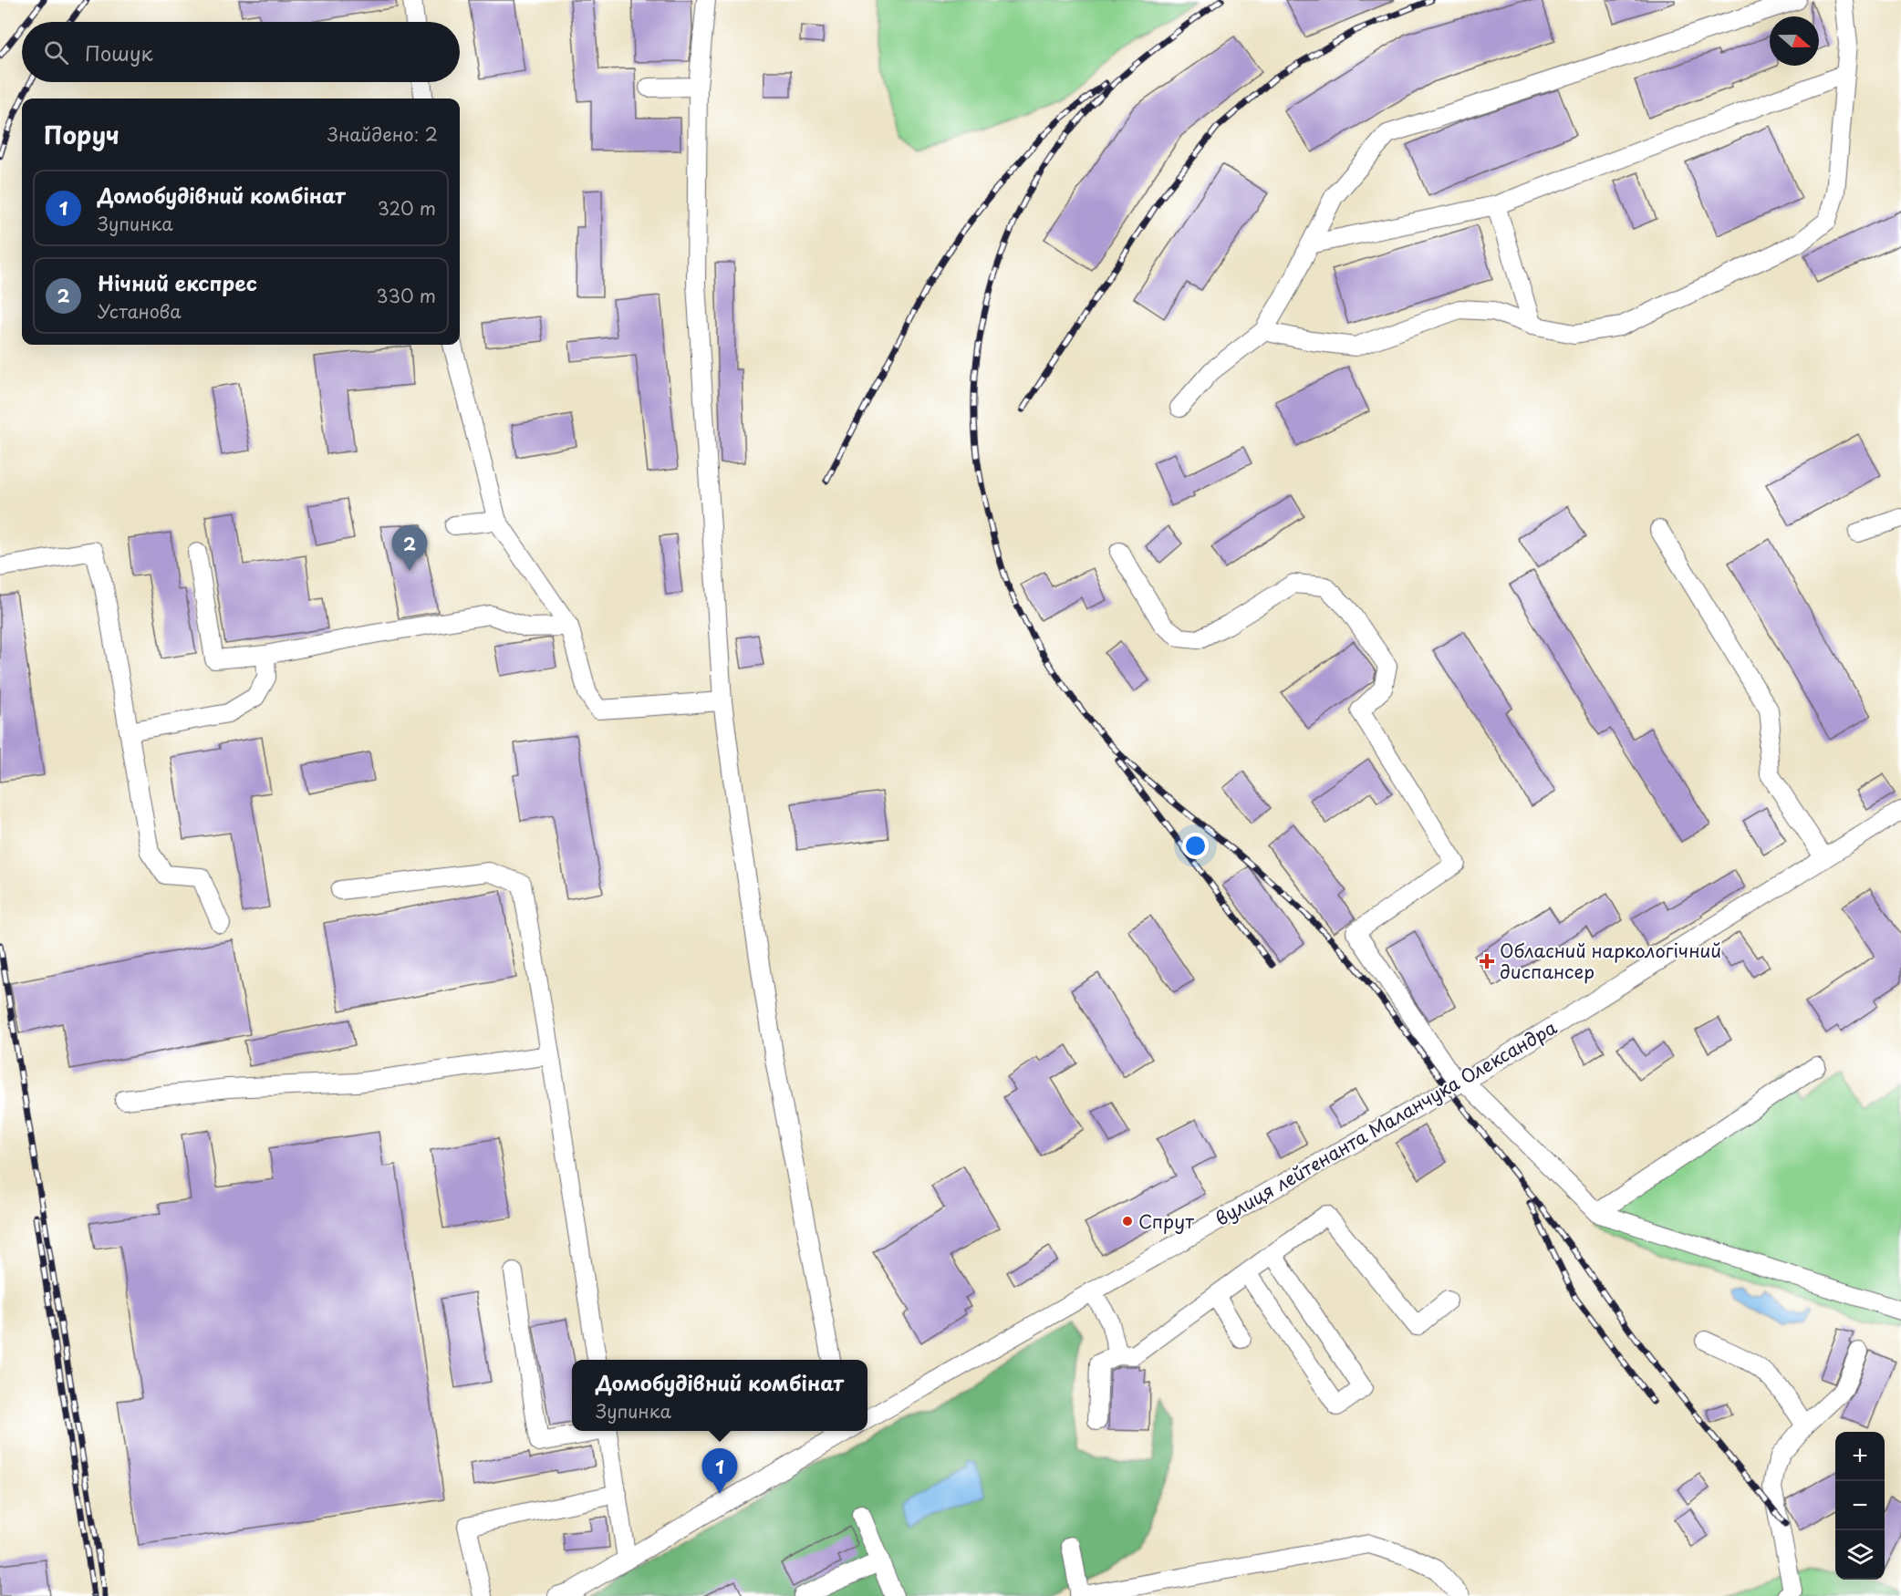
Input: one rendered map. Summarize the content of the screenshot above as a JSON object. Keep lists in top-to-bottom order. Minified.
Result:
{"streets":{"street":["вулиця лейтенанта Маланчука Олександра"]},"places":{"health":["Обласний наркологічний диспансер"],"other":["Спрут"]},"north":"right","page":{"search":"Пошук","heading":["Поруч","Знайдено: 2"],"list":[{"mark":"1","name":"Домобудівний комбінат","note":"Зупинка","value":"320 m"},{"mark":"2","name":"Нічний експрес","note":"Установа","value":"330 m"}],"pins":["2","1"],"popup":["Домобудівний комбінат","Зупинка"],"map_buttons":["+","−"]}}
